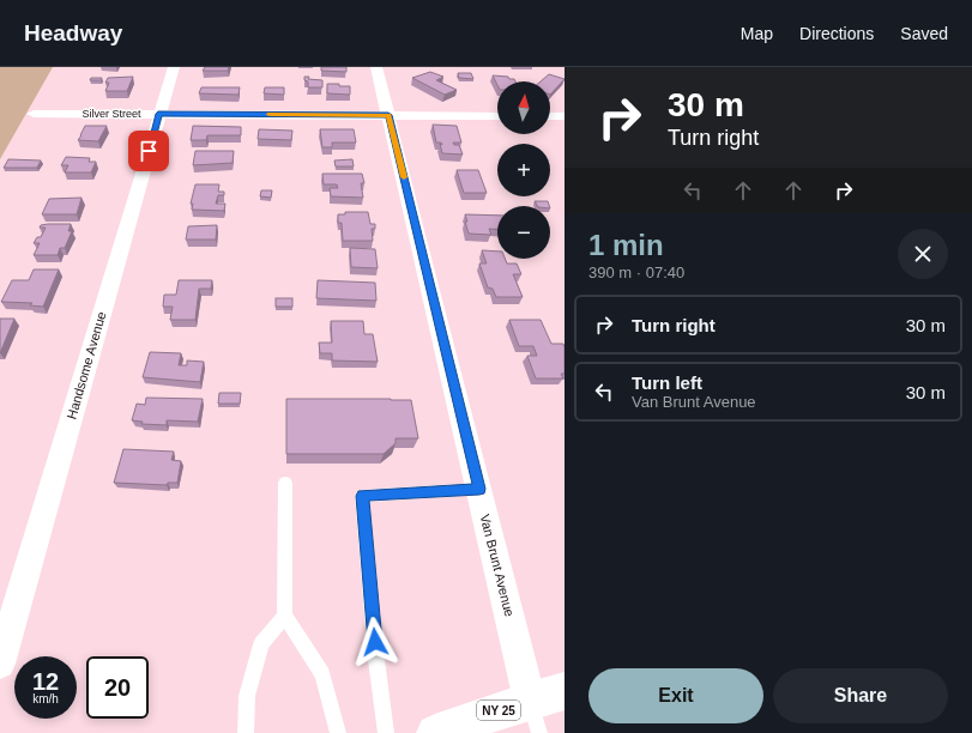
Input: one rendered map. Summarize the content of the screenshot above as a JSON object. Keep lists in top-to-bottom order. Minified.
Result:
{"streets":{"main road":["NY 25"],"street":["Silver Street","Handsome Avenue","Van Brunt Avenue"]},"crossings":[["Silver Street","Handsome Avenue"],["Silver Street","Van Brunt Avenue"],["Van Brunt Avenue","NY 25"]],"north":"top","page":{"header":"Headway","nav":["Map","Directions","Saved"],"turn":["30 m","Turn right"],"map_buttons":["+","−"],"heading":["1 min","390 m · 07:40"],"list":[{"name":"Turn right","value":"30 m"},{"name":"Turn left","note":"Van Brunt Avenue","value":"30 m"}],"speed":"12 km/h","limit":"20","buttons":["Exit","Share"]}}
